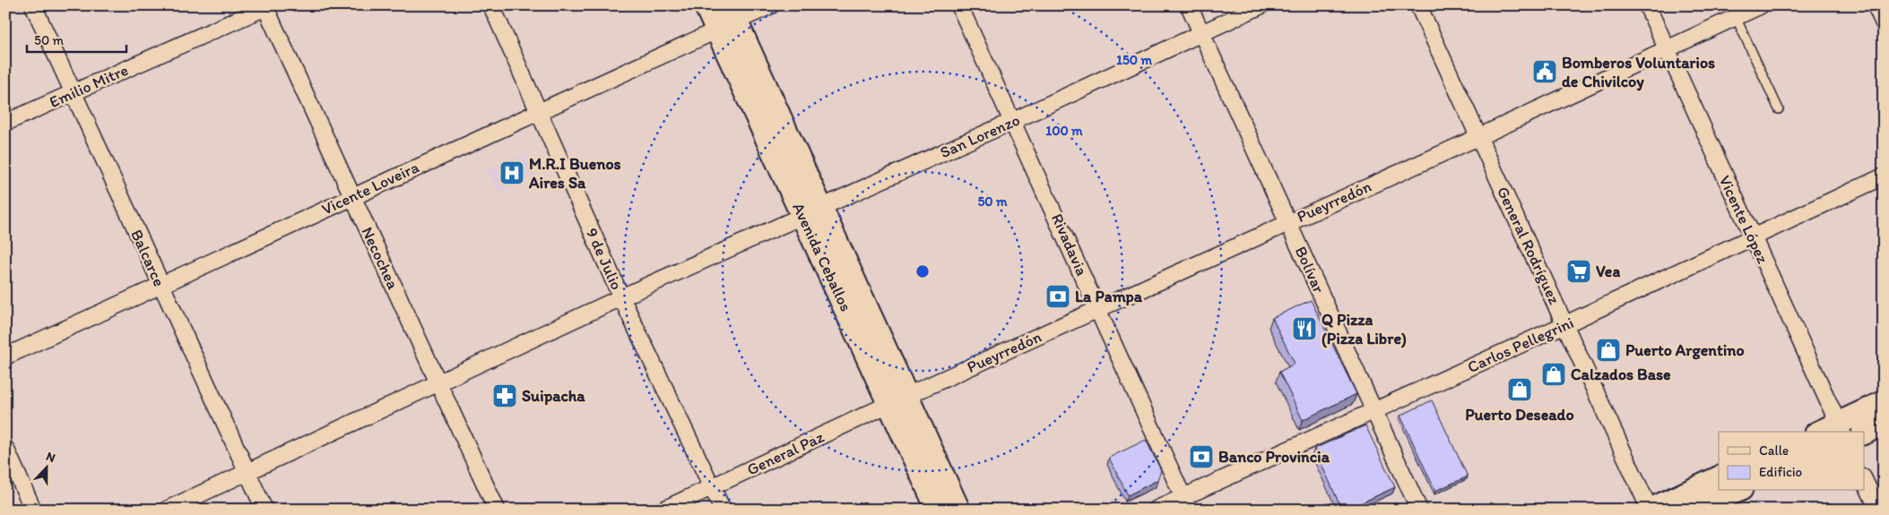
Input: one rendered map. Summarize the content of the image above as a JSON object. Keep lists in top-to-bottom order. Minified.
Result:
{"streets":{"main road":["Avenida Ceballos"],"street":["Emilio Mitre","San Lorenzo","Vicente Loveira","Pueyrredón","Vicente López","Rivadavia","General Rodríguez","Balcarce","Necochea","9 de Julio","Bolívar","Carlos Pellegrini","General Paz"]},"crossings":[["Emilio Mitre","Balcarce"],["Emilio Mitre","Necochea"],["San Lorenzo","Rivadavia"],["San Lorenzo","Avenida Ceballos"],["San Lorenzo","Bolívar"],["Vicente Loveira","Avenida Ceballos"],["Vicente Loveira","Balcarce"],["Vicente Loveira","Necochea"],["Vicente Loveira","9 de Julio"],["Pueyrredón","Vicente López"],["Pueyrredón","Rivadavia"],["Pueyrredón","General Rodríguez"],["Pueyrredón","Avenida Ceballos"],["Pueyrredón","Bolívar"],["Pueyrredón","General Paz"],["Vicente López","Carlos Pellegrini"],["Rivadavia","Carlos Pellegrini"],["General Rodríguez","Carlos Pellegrini"],["Avenida Ceballos","General Paz"],["9 de Julio","General Paz"],["Bolívar","Carlos Pellegrini"]],"places":{"public building":["Bomberos Voluntarios de Chivilcoy"],"hospital":["M.R.I Buenos Aires Sa"],"supermarket":["Vea"],"bank":["La Pampa","Banco Provincia"],"restaurant":["Q Pizza (Pizza Libre)"],"shop":["Puerto Argentino","Calzados Base","Puerto Deseado"],"pharmacy":["Suipacha"]},"legend":["Calle","Edificio"],"scale_bar":"50 m","north":"top","rings":["150 m","100 m","50 m"]}
